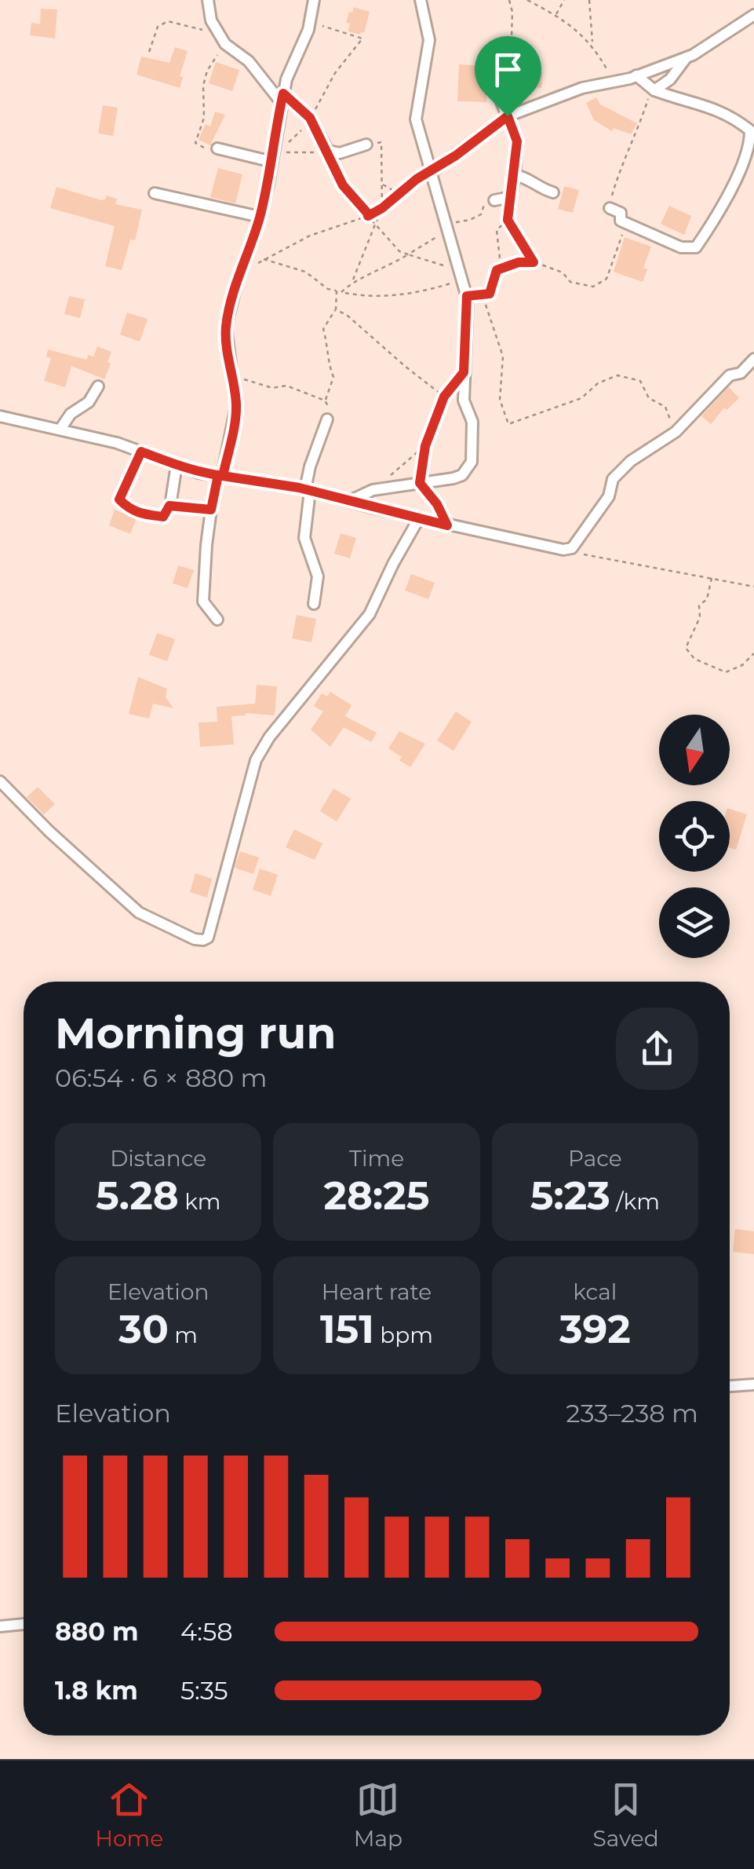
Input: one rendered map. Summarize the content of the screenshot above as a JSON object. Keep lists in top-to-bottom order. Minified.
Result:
{"north":"bottom","page":{"heading":["Morning run","06:54 · 6 × 880 m"],"stats":[["Distance","5.28 km"],["Time","28:25"],["Pace","5:23 /km"],["Elevation","30 m"],["Heart rate","151 bpm"],["kcal","392"]],"chart":["Elevation","233–238 m"],"list":[{"name":"880 m","note":"4:58"},{"name":"1.8 km","note":"5:35"}],"tabs":["Home","Map","Saved"]}}
